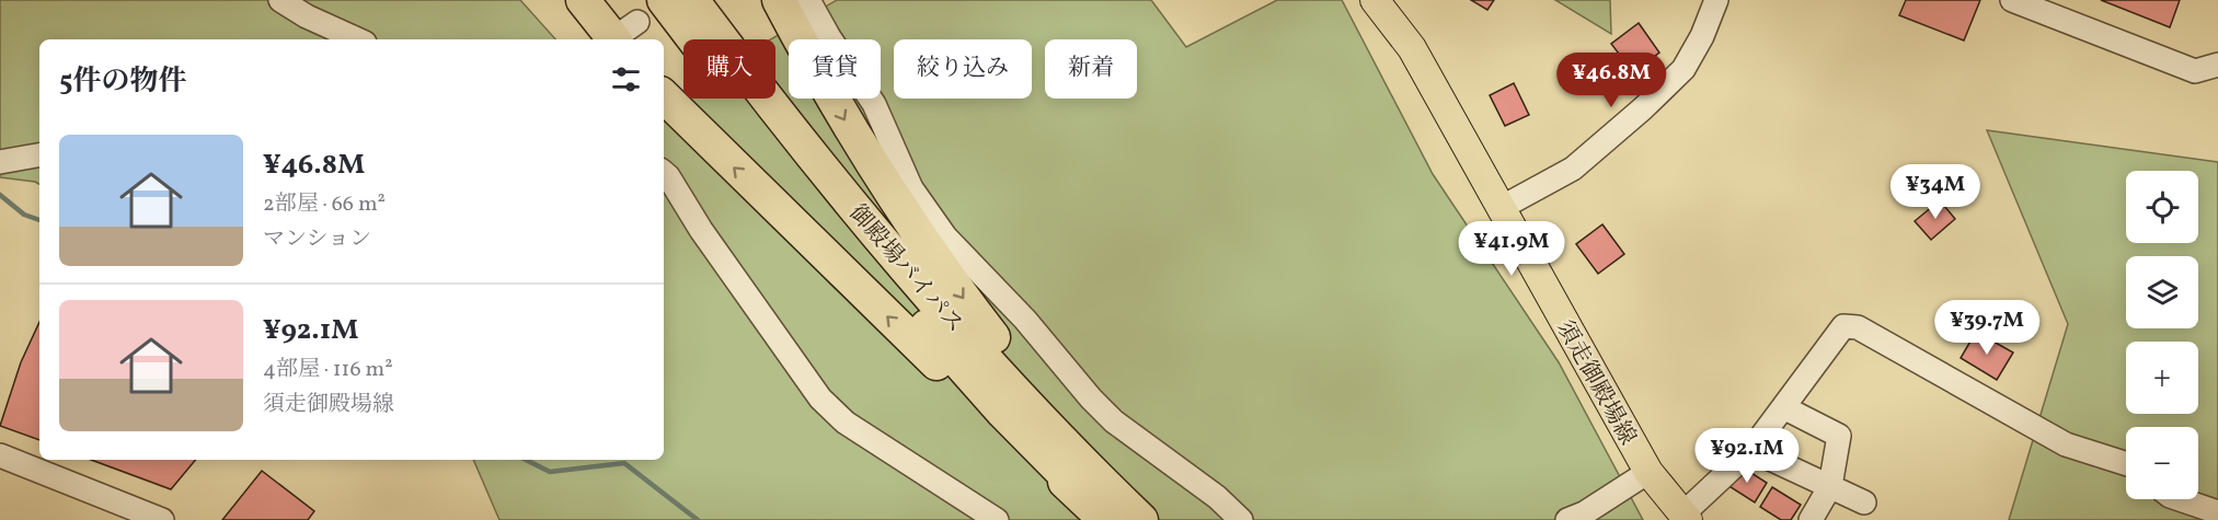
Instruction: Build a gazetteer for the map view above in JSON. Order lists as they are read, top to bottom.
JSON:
{
  "streets": {
    "highway": ["御殿場バイパス"],
    "main road": ["須走御殿場線"]
  },
  "page": {
    "chip": [
      "購入",
      "賃貸",
      "絞り込み",
      "新着"
    ],
    "heading": "5件の物件",
    "price": [
      "¥46.8M",
      "¥34M",
      "¥41.9M",
      "¥39.7M",
      "¥92.1M"
    ],
    "list": [
      {
        "name": "¥46.8M",
        "note": "2部屋 · 66 m² · マンション"
      },
      {
        "name": "¥92.1M",
        "note": "4部屋 · 116 m² · 須走御殿場線"
      }
    ],
    "map_buttons": ["+", "−"]
  }
}
